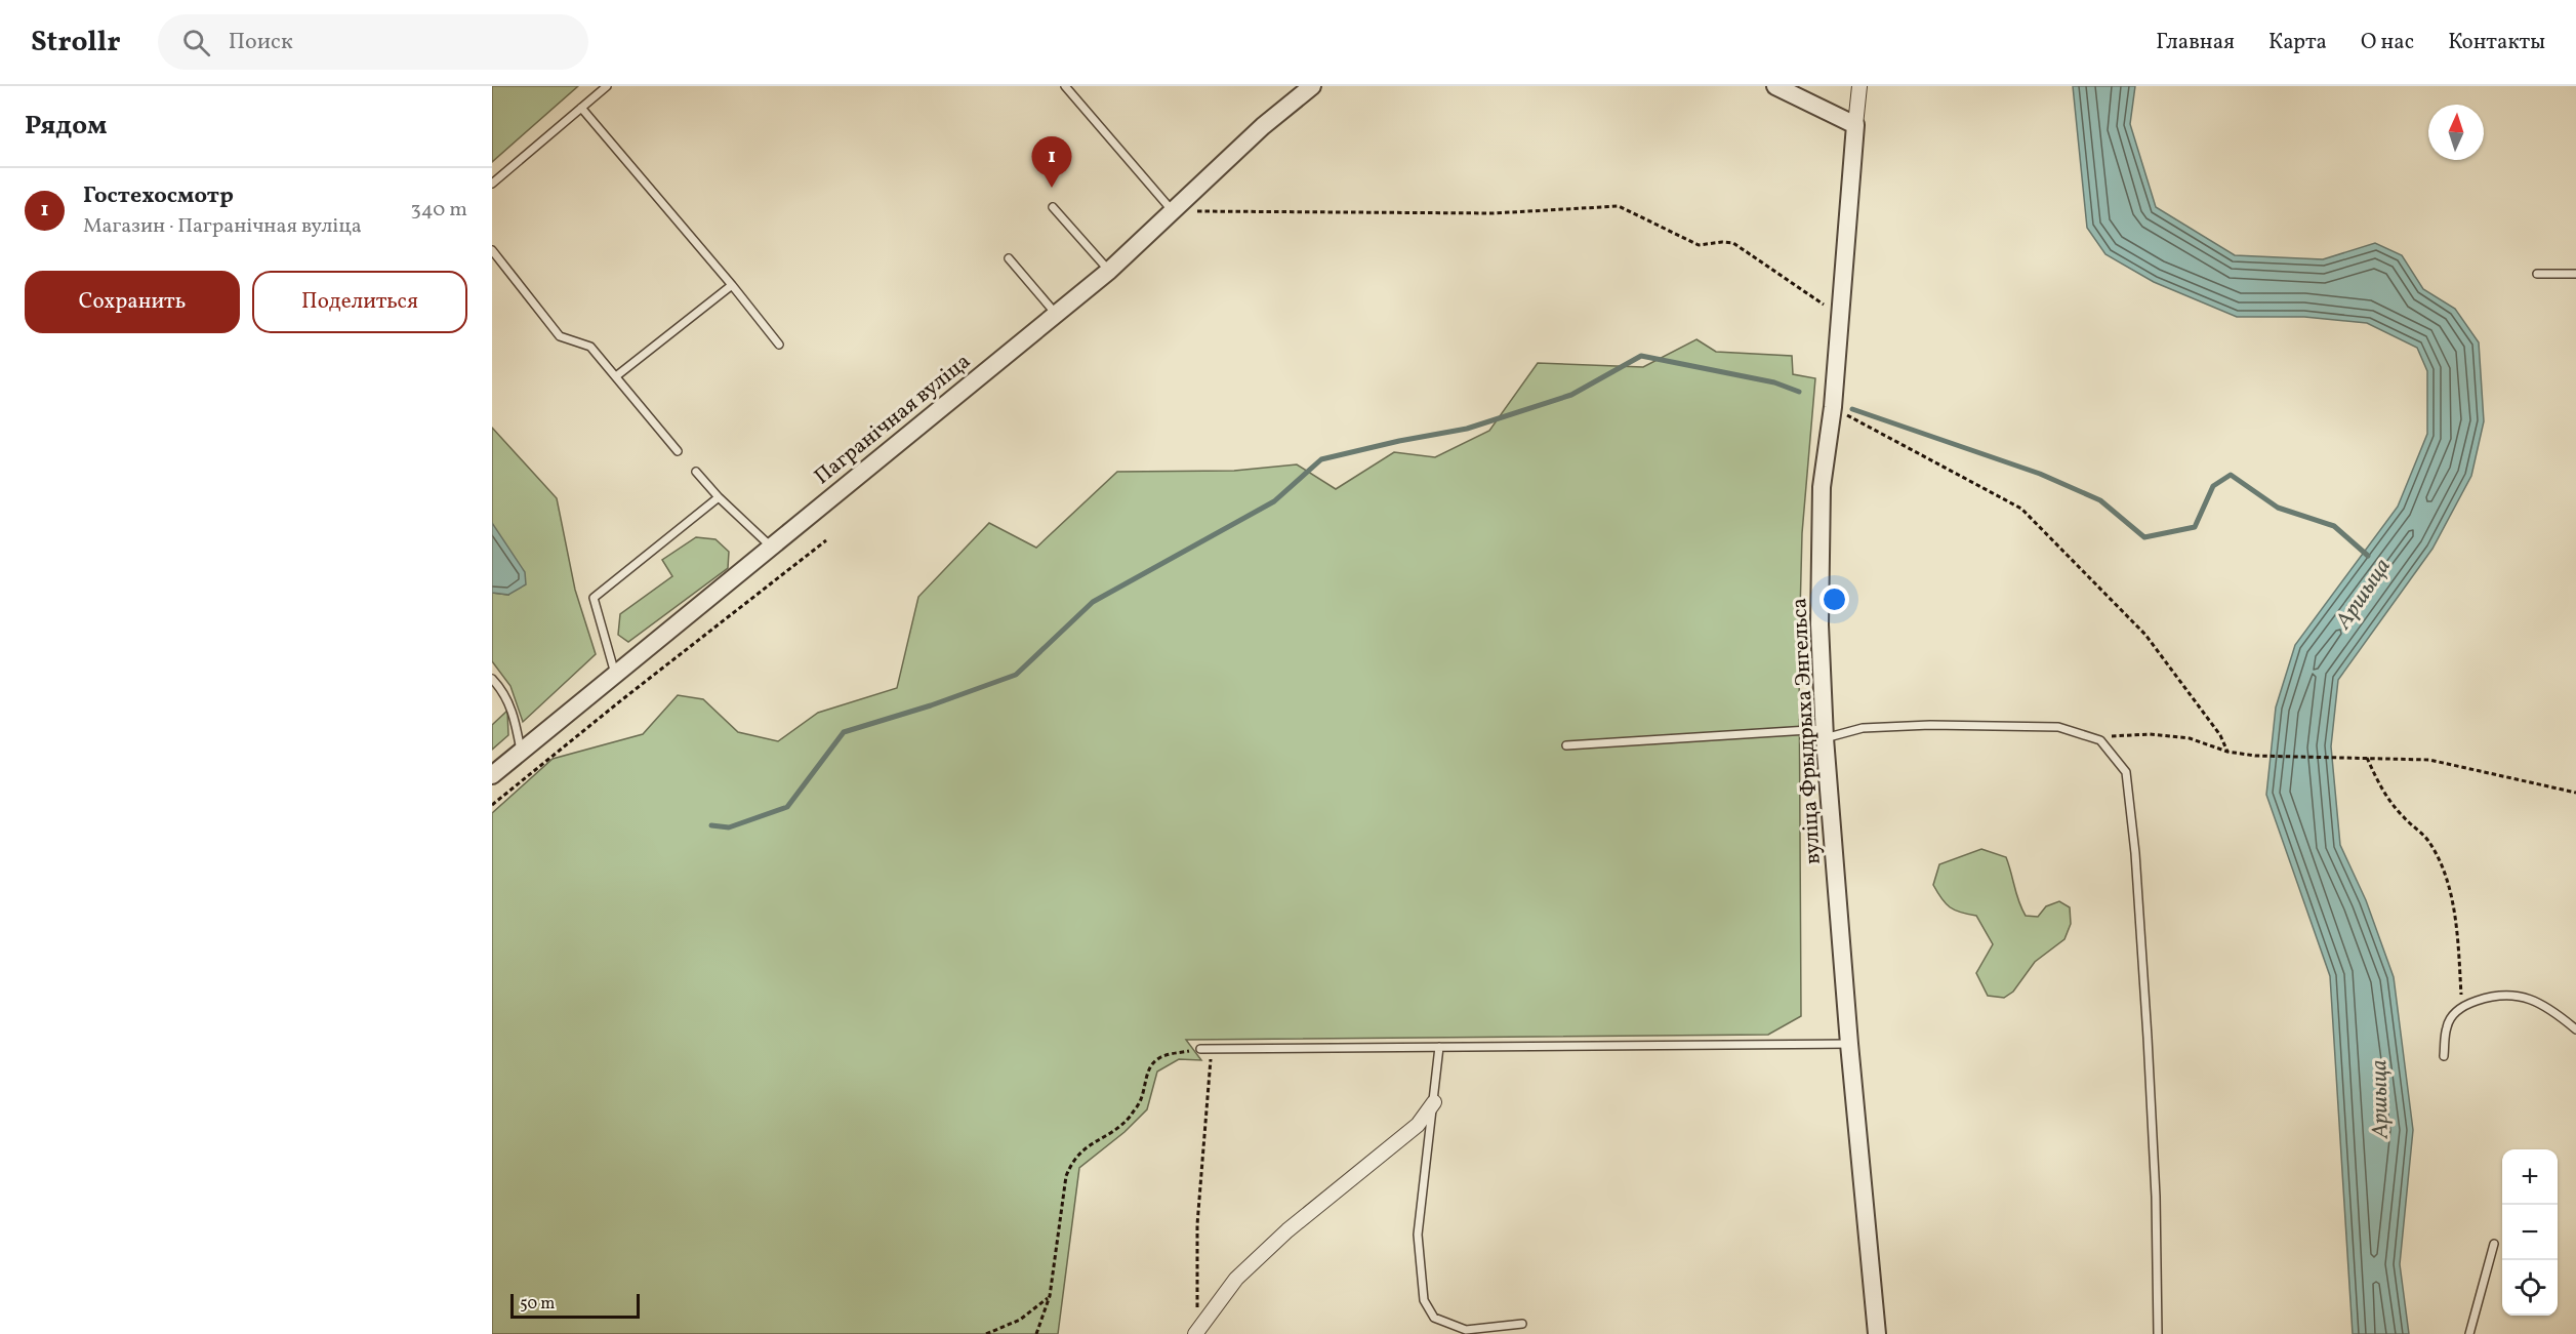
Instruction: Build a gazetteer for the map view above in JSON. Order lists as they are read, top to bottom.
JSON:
{
  "streets": {
    "street": ["Пагранічная вуліца", "вуліца Фрыдрыха Энгельса"]
  },
  "water": ["Аршыца"],
  "scale_bar": "50 m",
  "north": "top",
  "page": {
    "header": "Strollr",
    "search": "Поиск",
    "nav": [
      "Главная",
      "Карта",
      "О нас",
      "Контакты"
    ],
    "heading": "Рядом",
    "pins": "1",
    "list": [
      {
        "mark": "1",
        "name": "Гостехосмотр",
        "note": "Магазин · Пагранічная вуліца",
        "value": "340 m"
      }
    ],
    "buttons": ["Сохранить", "Поделиться"],
    "map_buttons": ["+", "−"],
    "scale": "50 m"
  }
}
